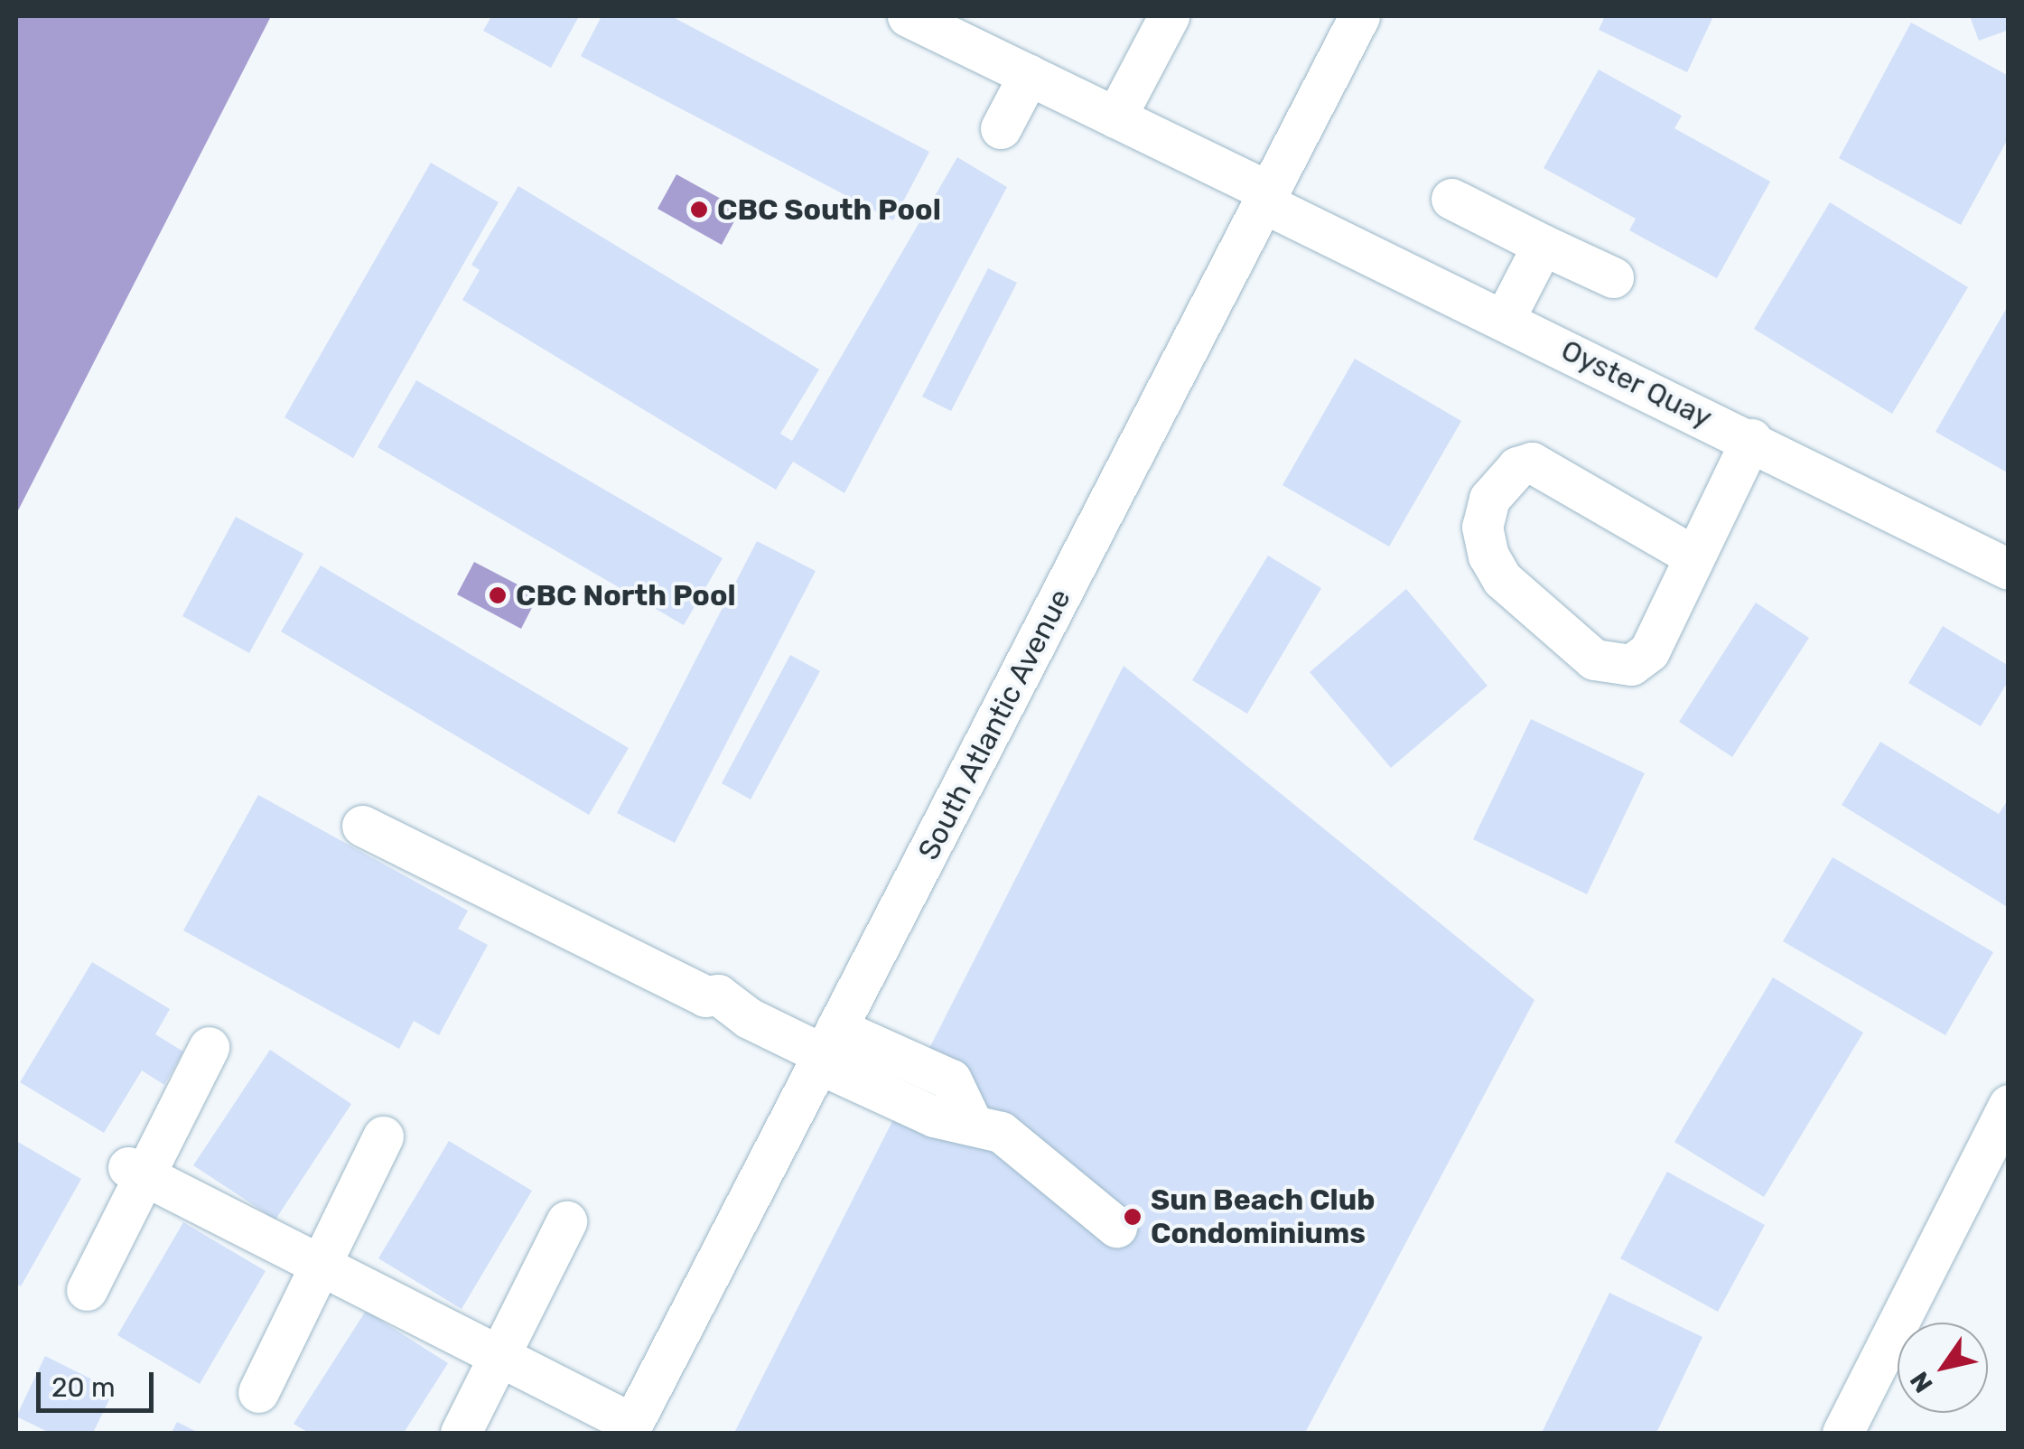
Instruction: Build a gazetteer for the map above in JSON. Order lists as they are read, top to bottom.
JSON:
{
  "streets": {
    "street": ["Oyster Quay", "South Atlantic Avenue"]
  },
  "crossings": [
    ["Oyster Quay", "South Atlantic Avenue"]
  ],
  "places": ["CBC South Pool", "CBC North Pool", "Sun Beach Club Condominiums"],
  "scale_bar": "20 m",
  "north": "bottom left"
}
